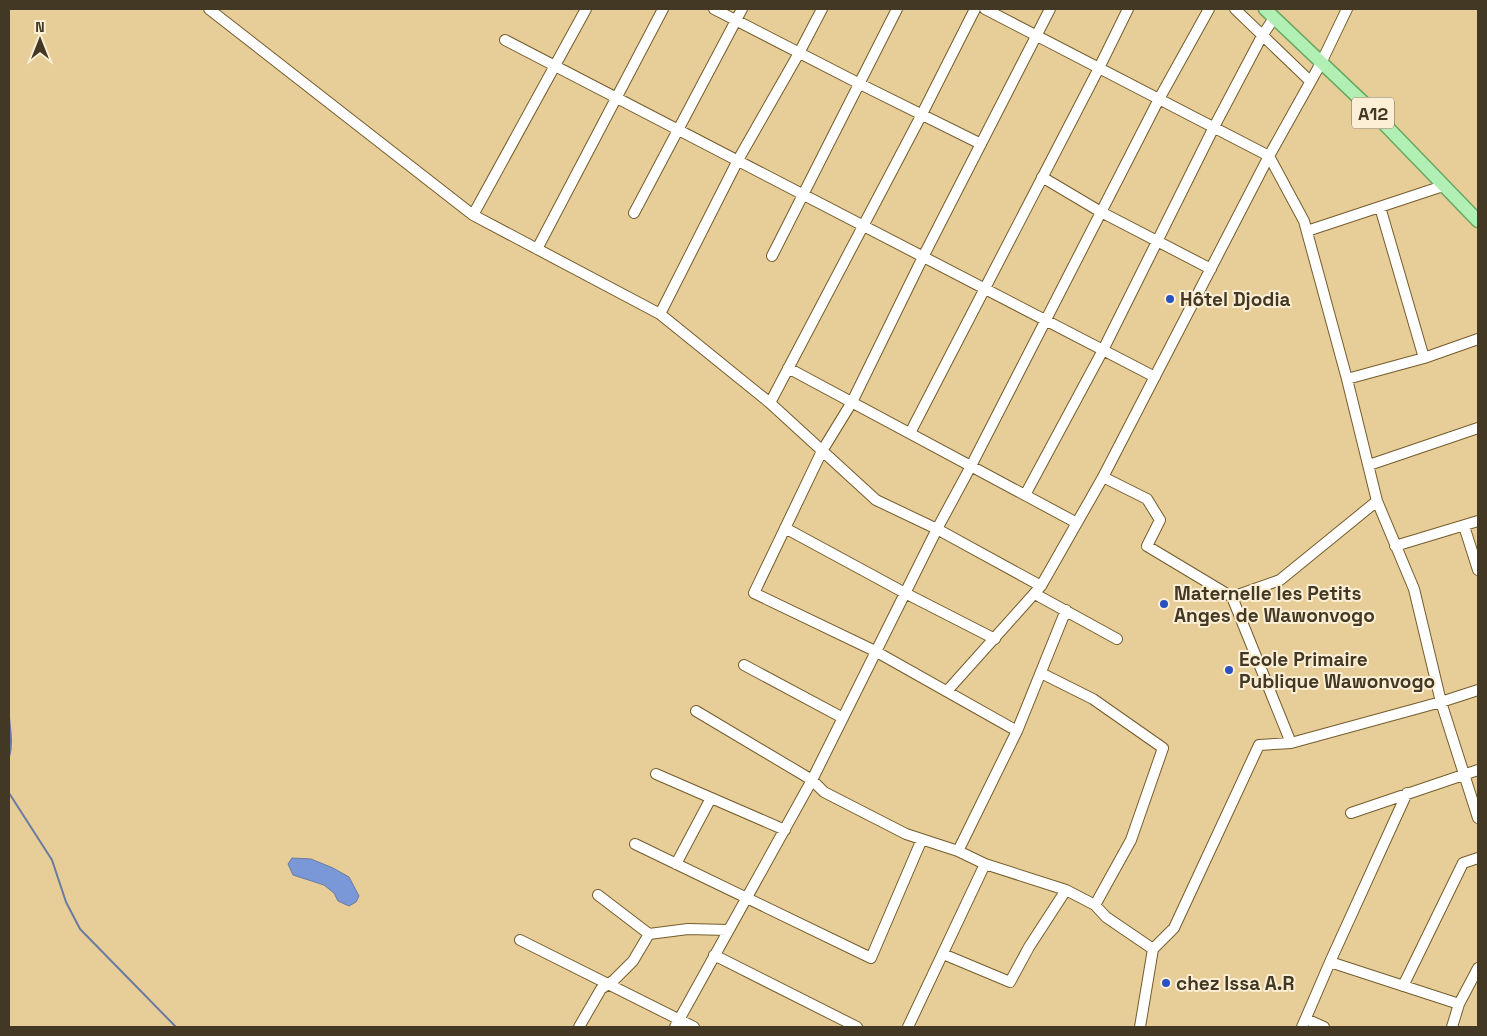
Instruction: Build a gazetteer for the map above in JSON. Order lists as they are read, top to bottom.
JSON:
{
  "streets": {
    "main road": ["A12"]
  },
  "places": [
    "Hôtel Djodia",
    "Maternelle les Petits Anges de Wawonvogo",
    "Ecole Primaire Publique Wawonvogo",
    "chez Issa A.R"
  ],
  "north": "top"
}
